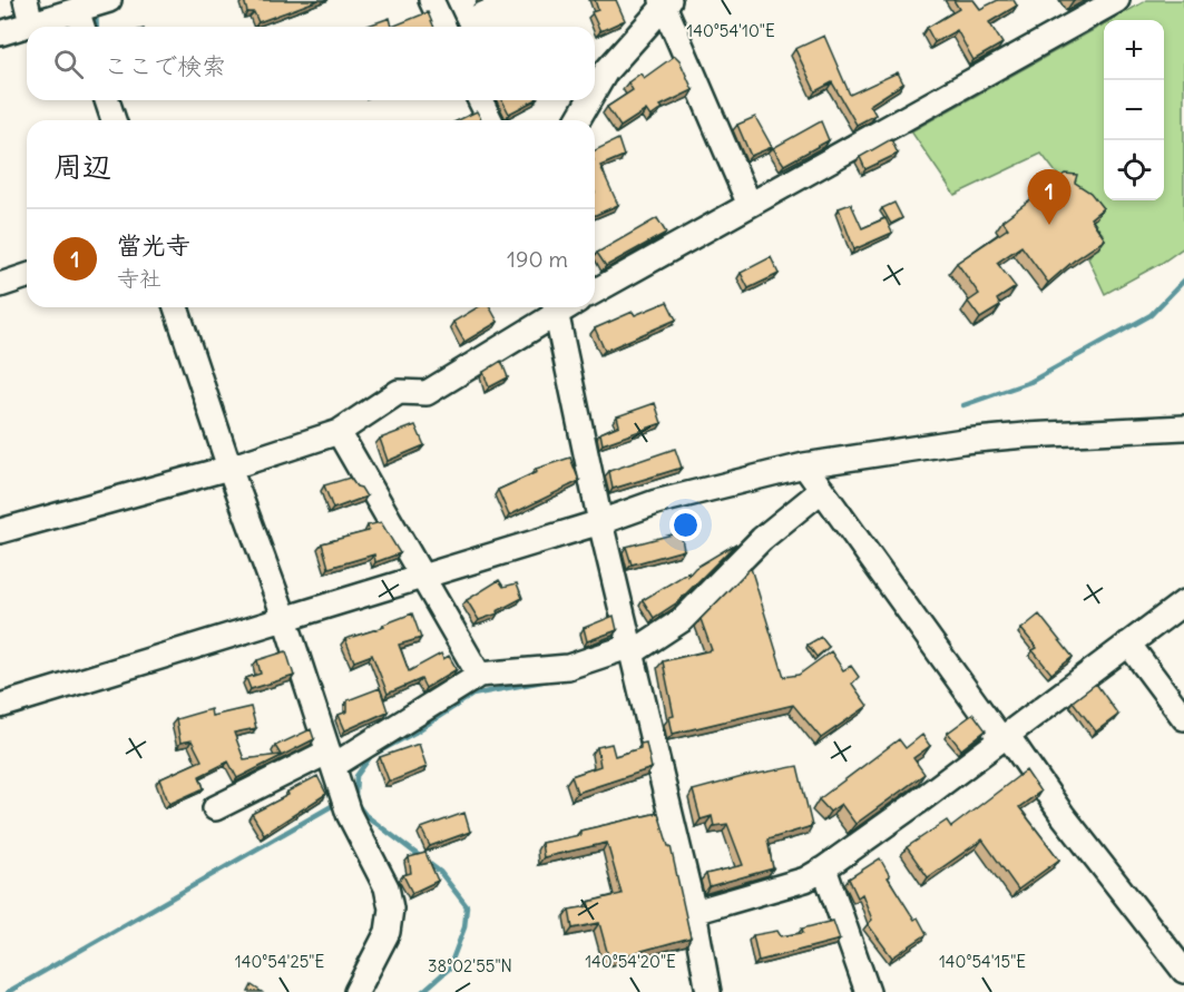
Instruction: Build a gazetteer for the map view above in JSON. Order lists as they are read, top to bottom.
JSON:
{
  "page": {
    "map_buttons": ["+", "−"],
    "search": "ここで検索",
    "heading": "周辺",
    "pins": "1",
    "list": [
      {
        "mark": "1",
        "name": "當光寺",
        "note": "寺社",
        "value": "190 m"
      }
    ]
  },
  "coordinates": [
    "140°54'10\"E",
    "140°54'25\"E",
    "140°54'20\"E",
    "140°54'15\"E",
    "38°02'55\"N"
  ]
}
